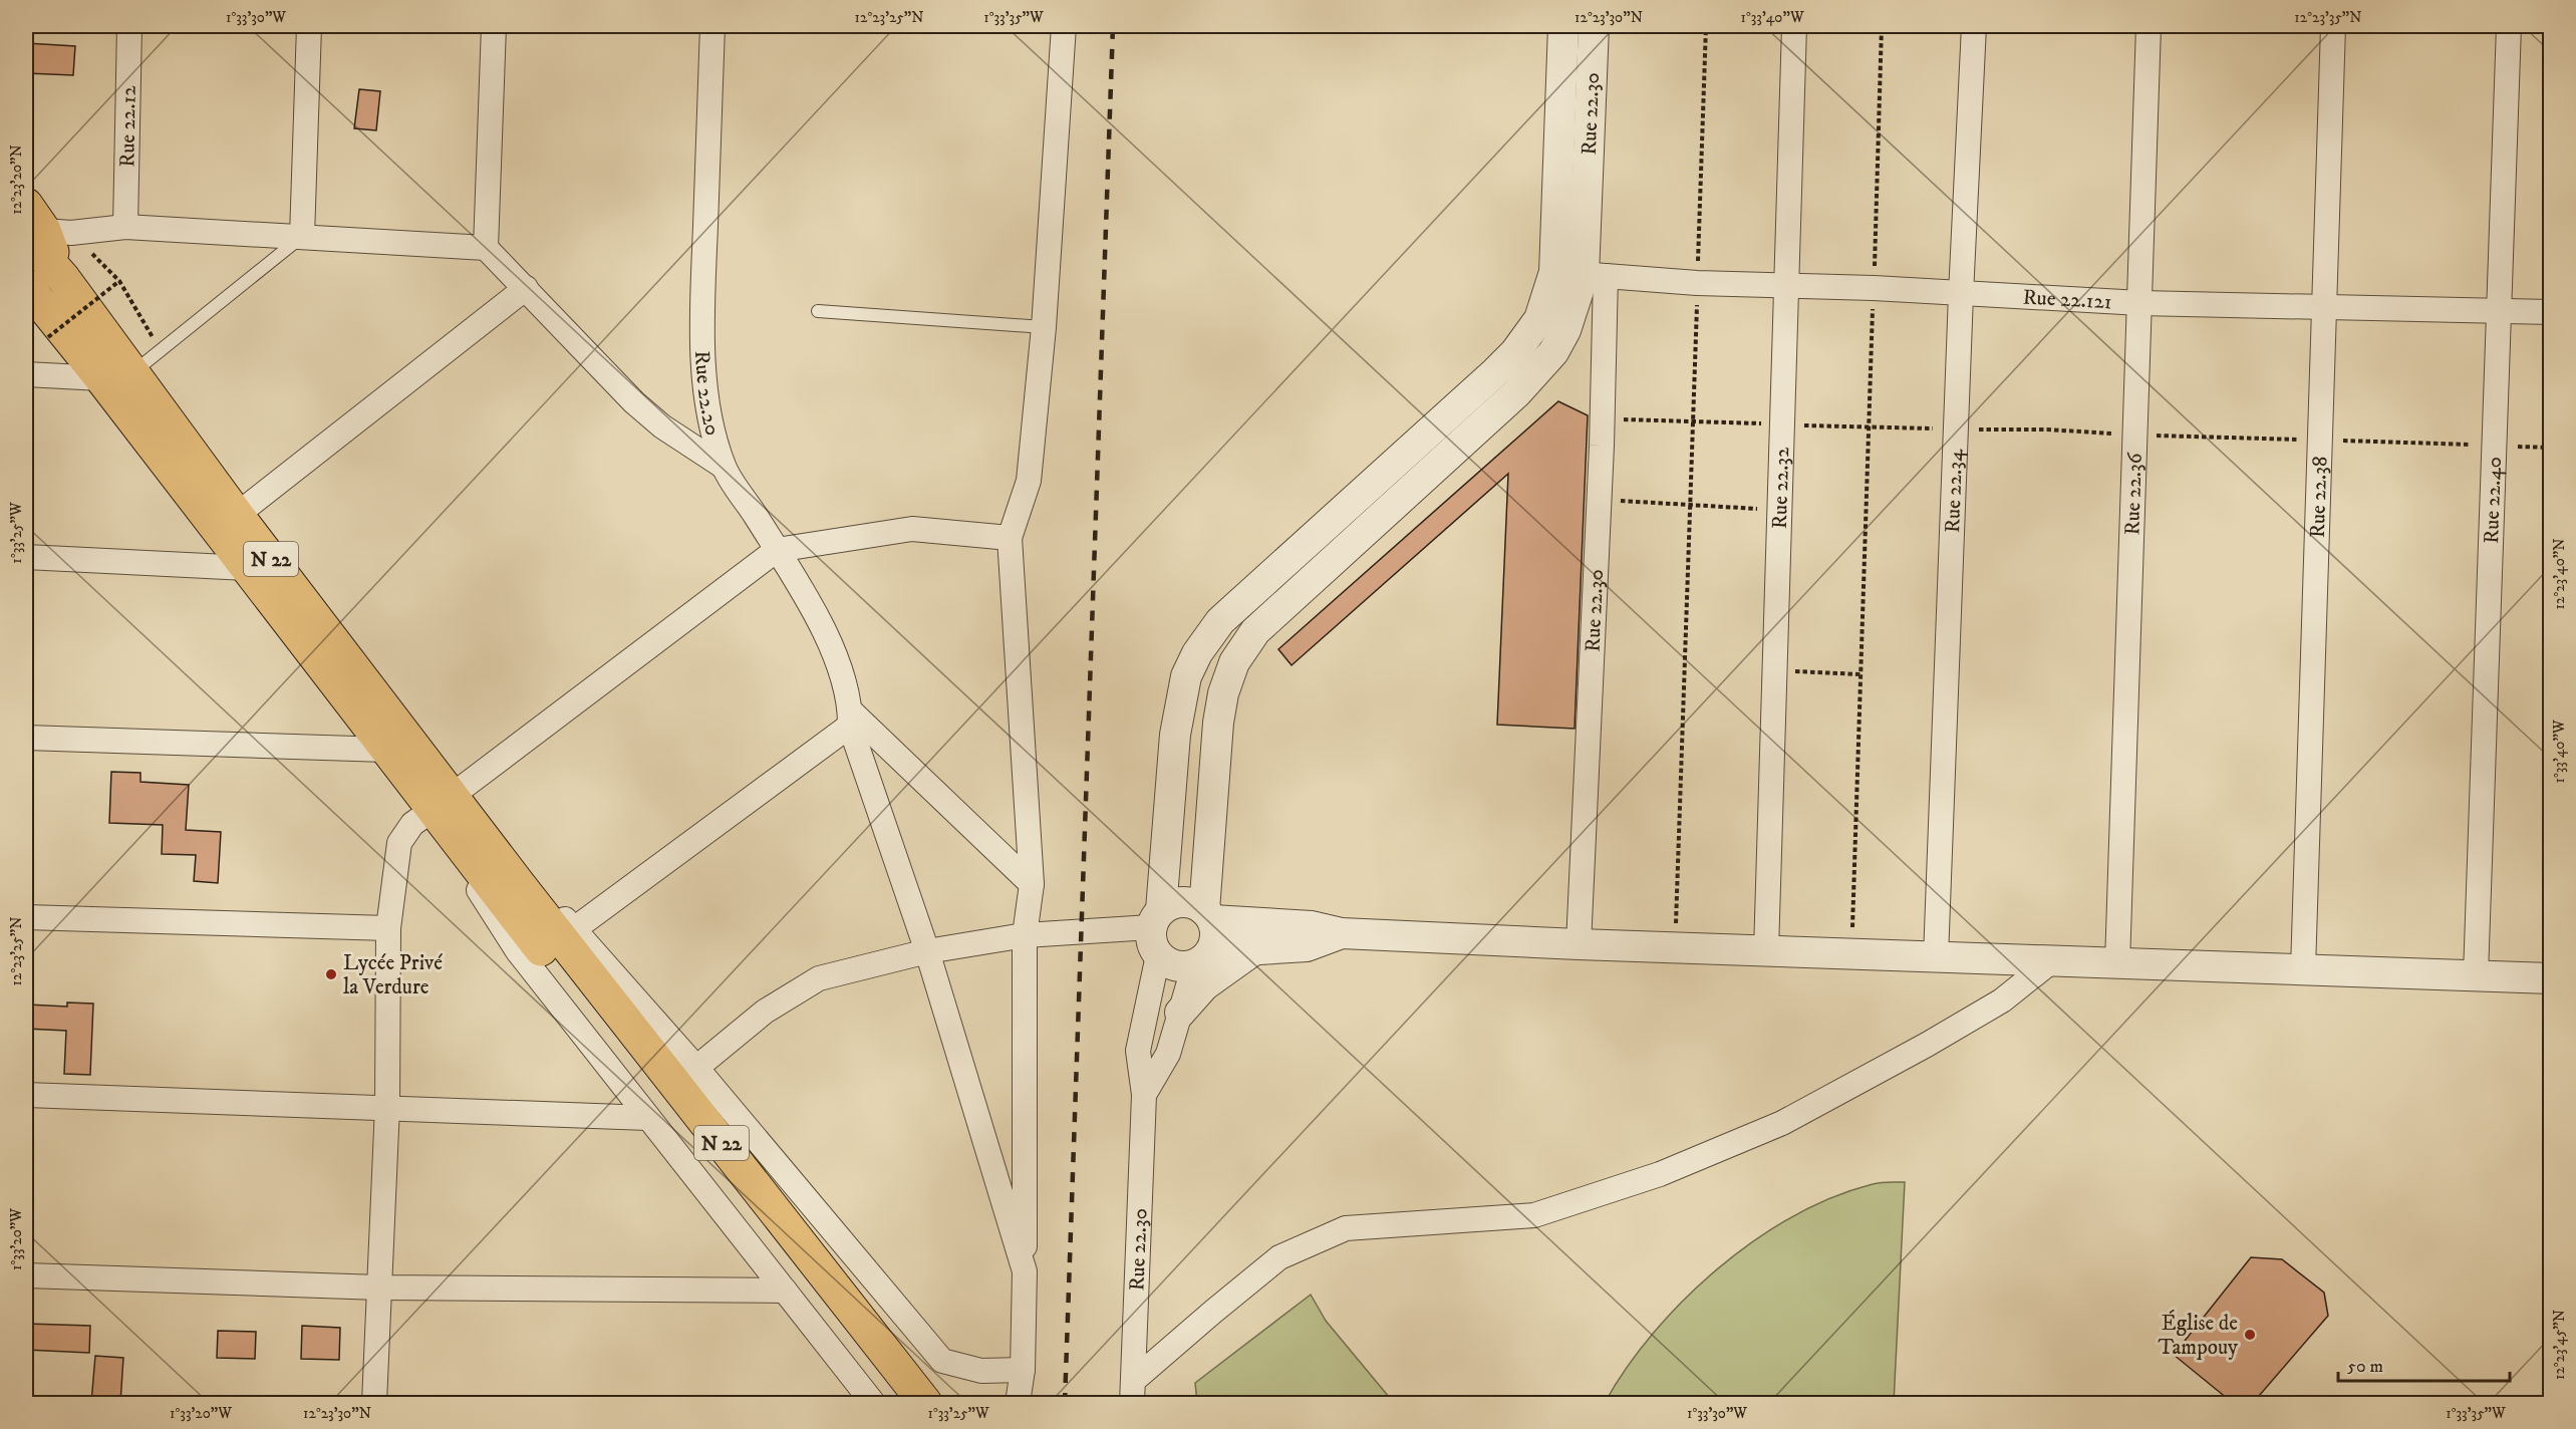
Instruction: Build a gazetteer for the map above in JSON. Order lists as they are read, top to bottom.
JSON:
{
  "streets": {
    "main road": ["N 22"],
    "street": [
      "Rue 22.30",
      "Rue 22.12",
      "Rue 22.121",
      "Rue 22.20",
      "Rue 22.32",
      "Rue 22.34",
      "Rue 22.36",
      "Rue 22.38",
      "Rue 22.40"
    ]
  },
  "crossings": [
    ["Rue 22.30", "Rue 22.121"],
    ["Rue 22.121", "Rue 22.32"],
    ["Rue 22.121", "Rue 22.34"],
    ["Rue 22.121", "Rue 22.36"],
    ["Rue 22.121", "Rue 22.38"],
    ["Rue 22.121", "Rue 22.40"]
  ],
  "places": ["Lycée Privé la Verdure", "Église de Tampouy"],
  "scale_bar": "50 m",
  "coordinates": [
    "1°33'30\"W",
    "12°23'25\"N",
    "1°33'35\"W",
    "12°23'30\"N",
    "1°33'40\"W",
    "12°23'35\"N",
    "12°23'20\"N",
    "1°33'25\"W",
    "12°23'40\"N",
    "1°33'20\"W",
    "12°23'45\"N"
  ]
}
